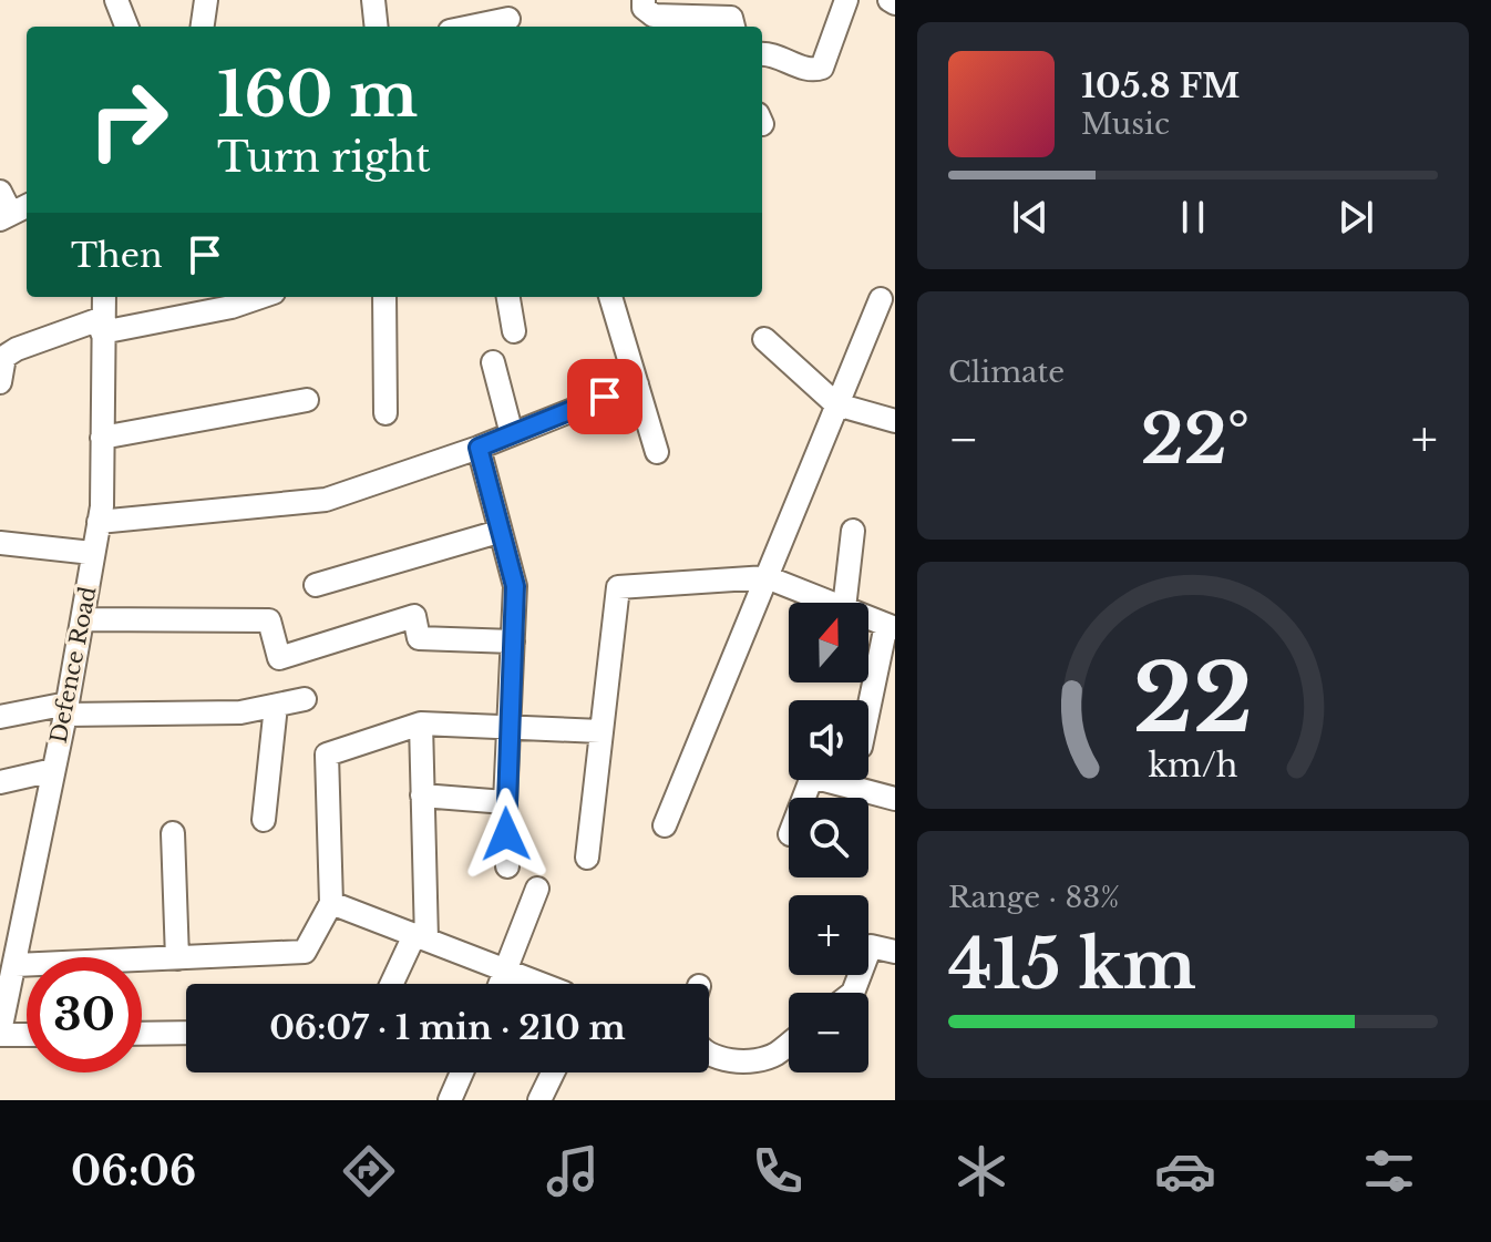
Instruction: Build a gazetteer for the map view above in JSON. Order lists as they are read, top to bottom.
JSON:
{
  "streets": {
    "street": ["Defence Road"]
  },
  "north": "top",
  "page": {
    "turn": ["160 m", "Turn right"],
    "song": ["105.8 FM", "Music"],
    "then": "Then",
    "tile": [
      "Climate",
      ["Range · 83%", "415 km"]
    ],
    "heat": ["−", "22°", "+"],
    "map_buttons": ["+", "−"],
    "limit": "30",
    "trip": "06:07 · 1 min · 210 m",
    "tabs": "06:06",
    "gauge": ["22", "km/h"]
  }
}
